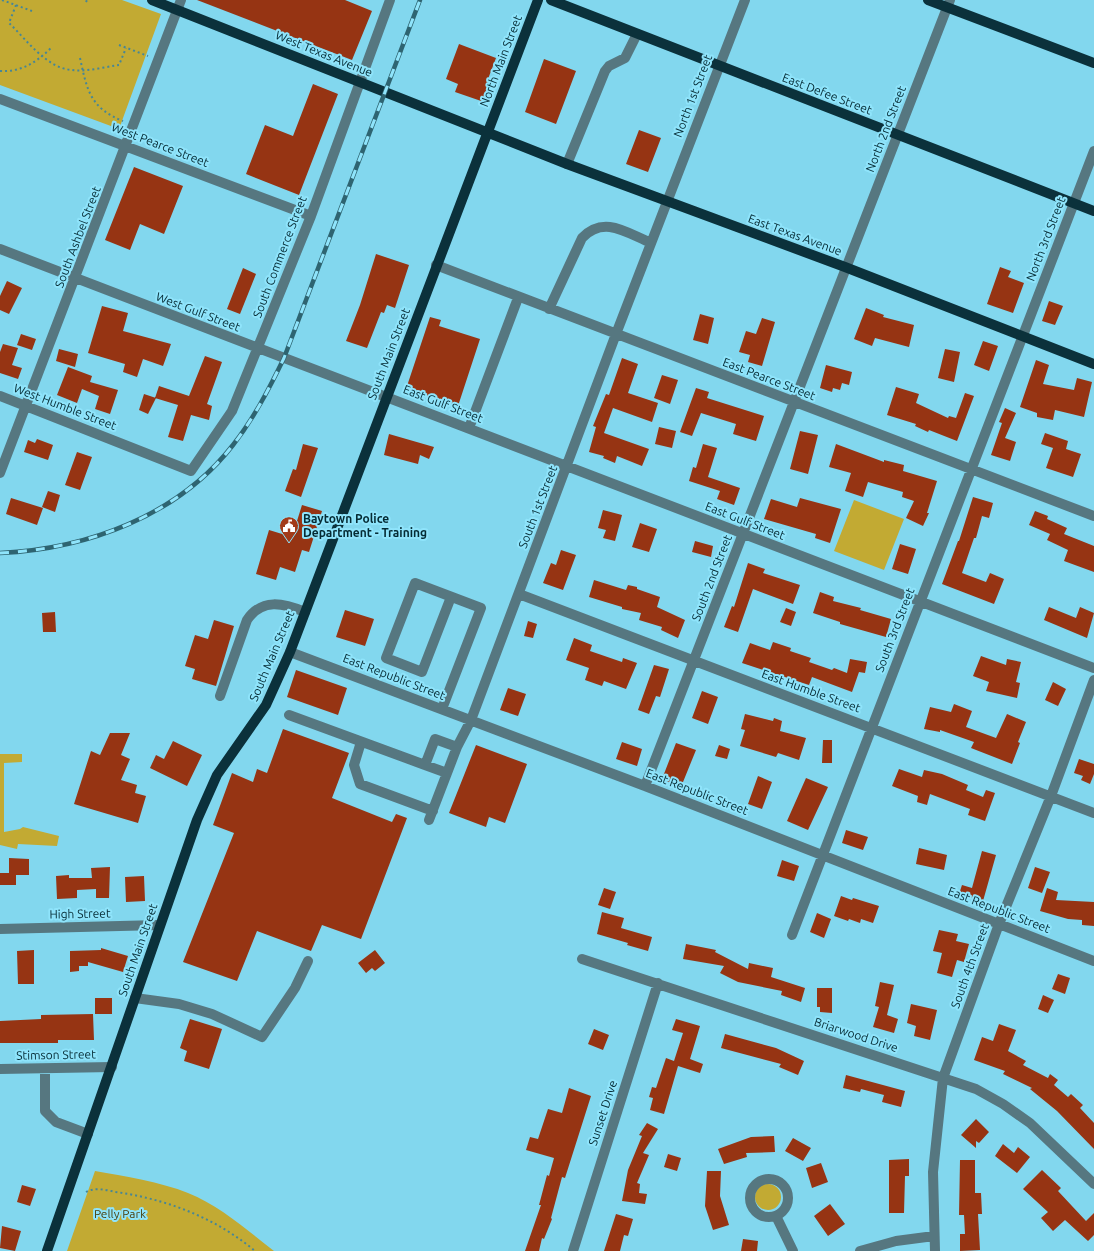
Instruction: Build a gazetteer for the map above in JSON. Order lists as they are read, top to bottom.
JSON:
{
  "streets": {
    "main road": [
      "West Texas Avenue",
      "North Main Street",
      "East Defee Street",
      "East Texas Avenue",
      "South Main Street"
    ],
    "street": [
      "North 1st Street",
      "North 2nd Street",
      "West Pearce Street",
      "South Ashbel Street",
      "North 3rd Street",
      "South Commerce Street",
      "West Gulf Street",
      "East Pearce Street",
      "East Gulf Street",
      "West Humble Street",
      "South 1st Street",
      "South 2nd Street",
      "South 3rd Street",
      "East Republic Street",
      "East Humble Street",
      "High Street",
      "South 4th Street",
      "Briarwood Drive",
      "Stimson Street",
      "Sunset Drive"
    ]
  },
  "crossings": [
    ["West Texas Avenue", "North Main Street"],
    ["West Texas Avenue", "East Texas Avenue"],
    ["West Texas Avenue", "South Ashbel Street"],
    ["West Texas Avenue", "South Commerce Street"],
    ["West Texas Avenue", "South Main Street"],
    ["North Main Street", "East Texas Avenue"],
    ["North Main Street", "South Main Street"],
    ["East Defee Street", "North 1st Street"],
    ["East Defee Street", "North 2nd Street"],
    ["East Defee Street", "North 3rd Street"],
    ["North 1st Street", "East Texas Avenue"],
    ["North 1st Street", "South 1st Street"],
    ["North 2nd Street", "East Texas Avenue"],
    ["North 2nd Street", "South 2nd Street"],
    ["West Pearce Street", "South Ashbel Street"],
    ["West Pearce Street", "South Commerce Street"],
    ["East Texas Avenue", "North 3rd Street"],
    ["East Texas Avenue", "South Main Street"],
    ["East Texas Avenue", "South 1st Street"],
    ["East Texas Avenue", "South 2nd Street"],
    ["East Texas Avenue", "South 3rd Street"],
    ["South Ashbel Street", "West Gulf Street"],
    ["South Ashbel Street", "West Humble Street"],
    ["North 3rd Street", "South 3rd Street"],
    ["South Commerce Street", "West Gulf Street"],
    ["South Commerce Street", "West Humble Street"],
    ["West Gulf Street", "South Main Street"],
    ["West Gulf Street", "East Gulf Street"],
    ["South Main Street", "East Pearce Street"],
    ["South Main Street", "East Gulf Street"],
    ["South Main Street", "East Republic Street"],
    ["South Main Street", "High Street"],
    ["South Main Street", "Stimson Street"],
    ["East Pearce Street", "South 1st Street"],
    ["East Pearce Street", "South 2nd Street"],
    ["East Pearce Street", "South 3rd Street"],
    ["East Gulf Street", "South 1st Street"],
    ["East Gulf Street", "South 2nd Street"],
    ["East Gulf Street", "South 3rd Street"],
    ["South 1st Street", "East Republic Street"],
    ["South 1st Street", "East Humble Street"],
    ["South 2nd Street", "East Republic Street"],
    ["South 2nd Street", "East Humble Street"],
    ["South 3rd Street", "East Republic Street"],
    ["South 3rd Street", "East Humble Street"],
    ["East Republic Street", "South 4th Street"],
    ["East Humble Street", "South 4th Street"],
    ["South 4th Street", "Briarwood Drive"],
    ["Briarwood Drive", "Sunset Drive"]
  ],
  "parks": ["Pelly Park"],
  "places": {
    "public building": ["Baytown Police Department - Training"]
  }
}
